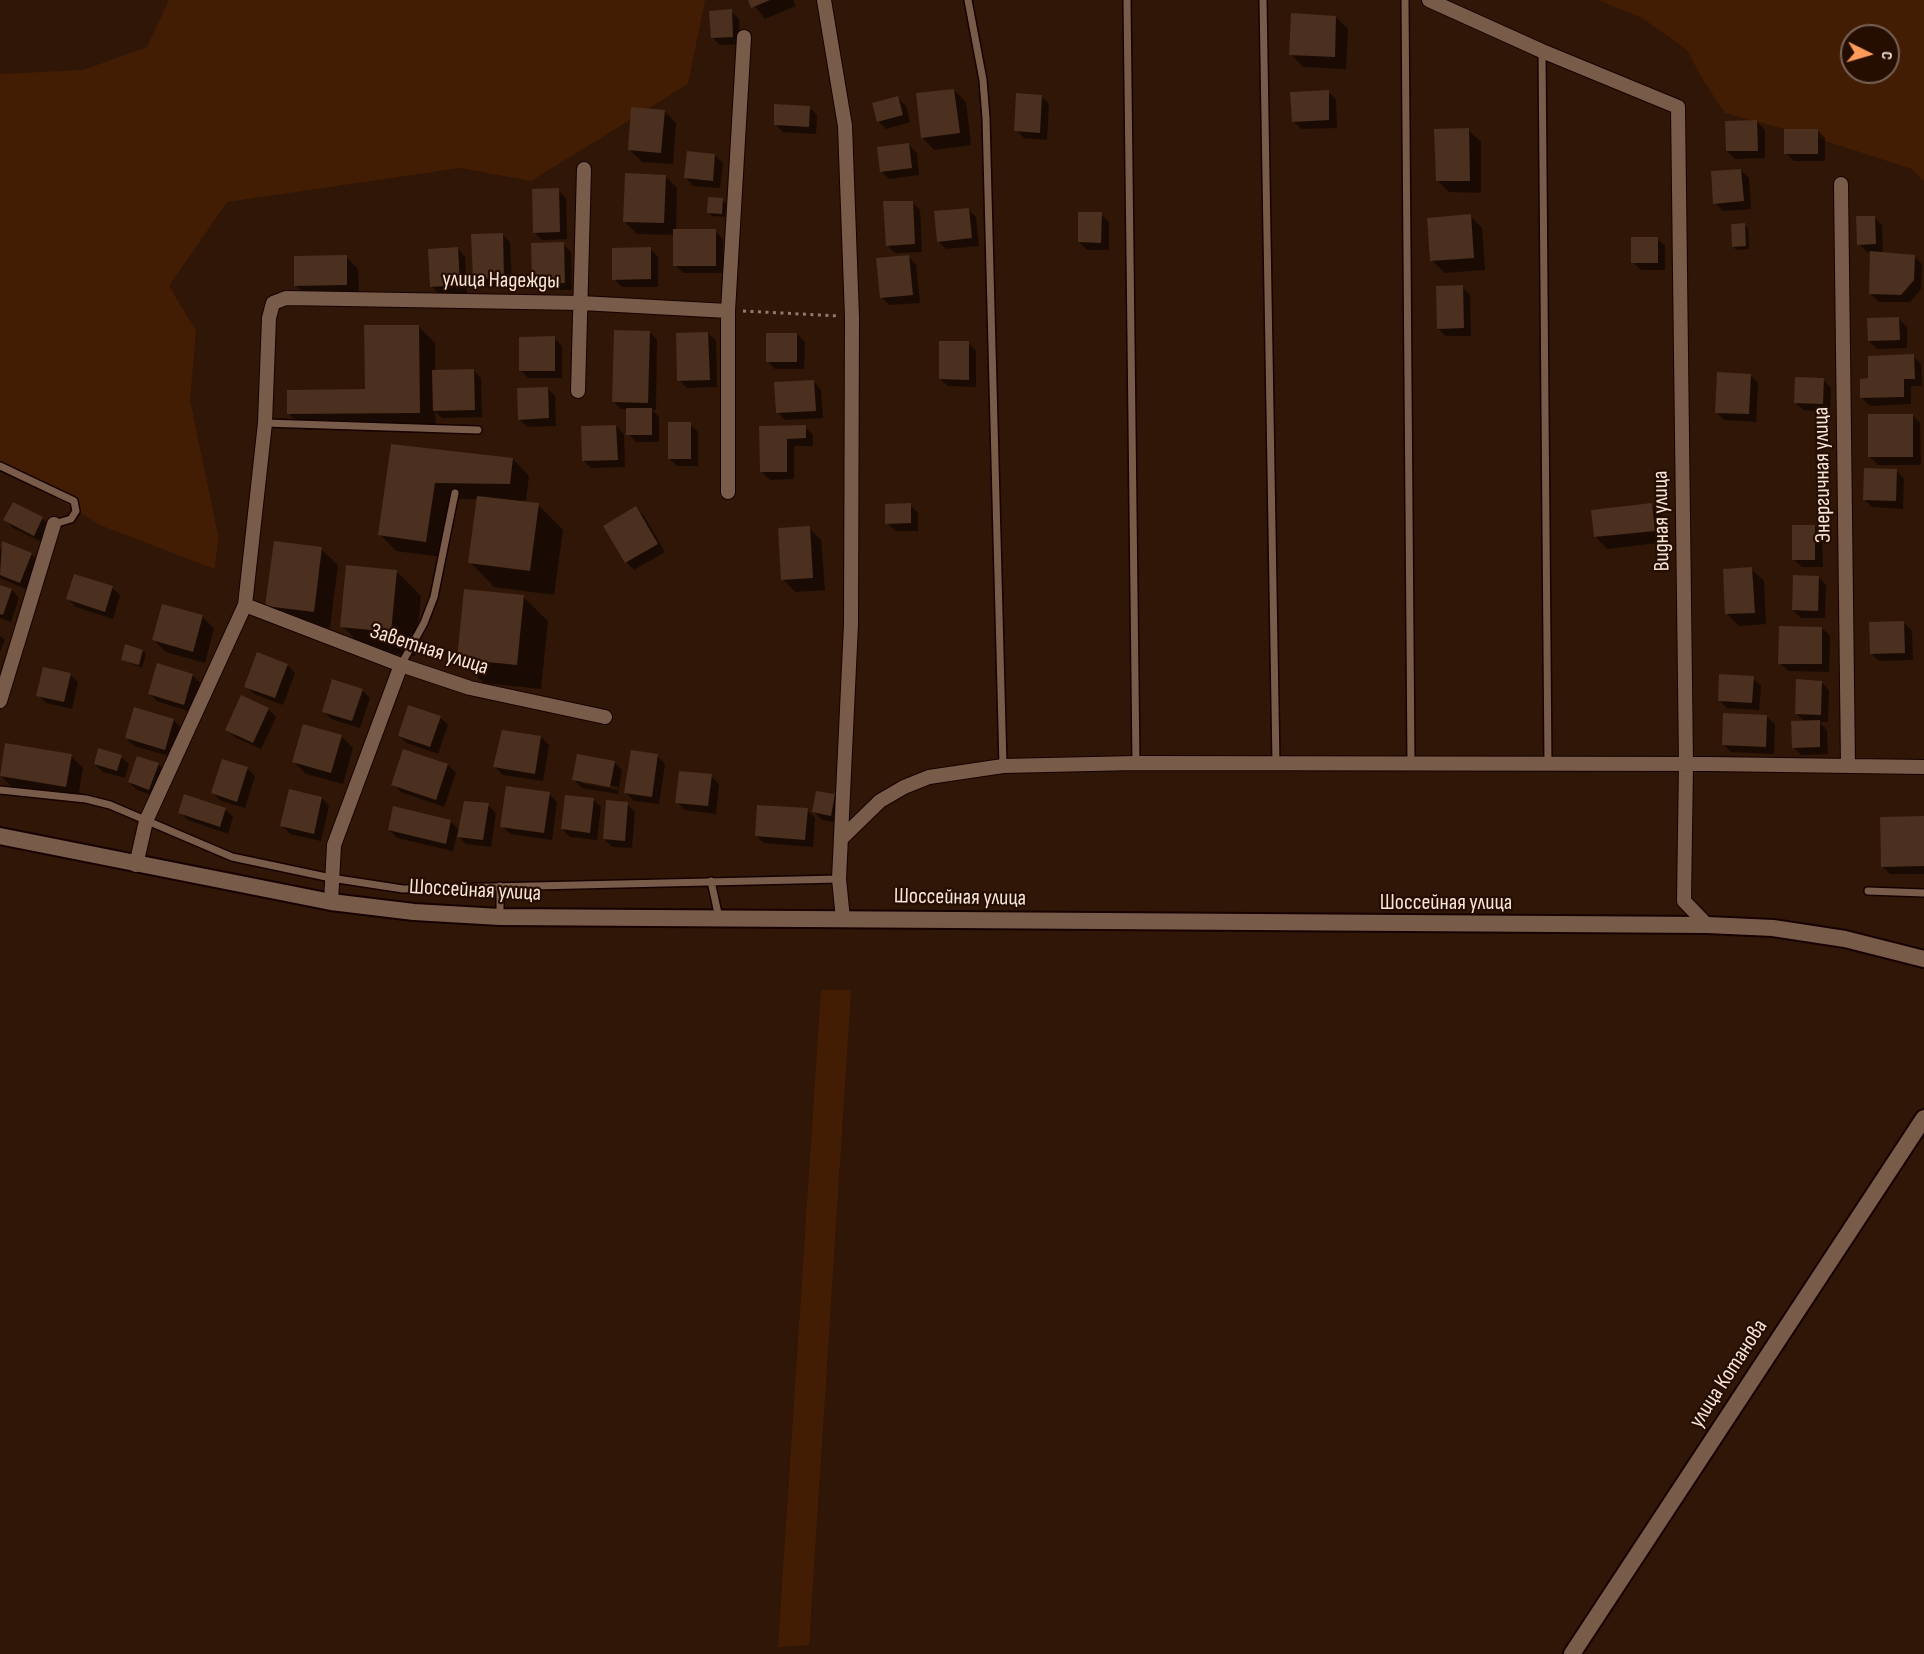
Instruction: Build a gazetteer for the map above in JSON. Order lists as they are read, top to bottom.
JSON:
{
  "streets": {
    "street": [
      "улица Надежды",
      "Энергичная улица",
      "Видная улица",
      "Заветная улица",
      "Шоссейная улица",
      "улица Котанова"
    ]
  },
  "crossings": [
    ["Видная улица", "Шоссейная улица"]
  ],
  "north": "right"
}
